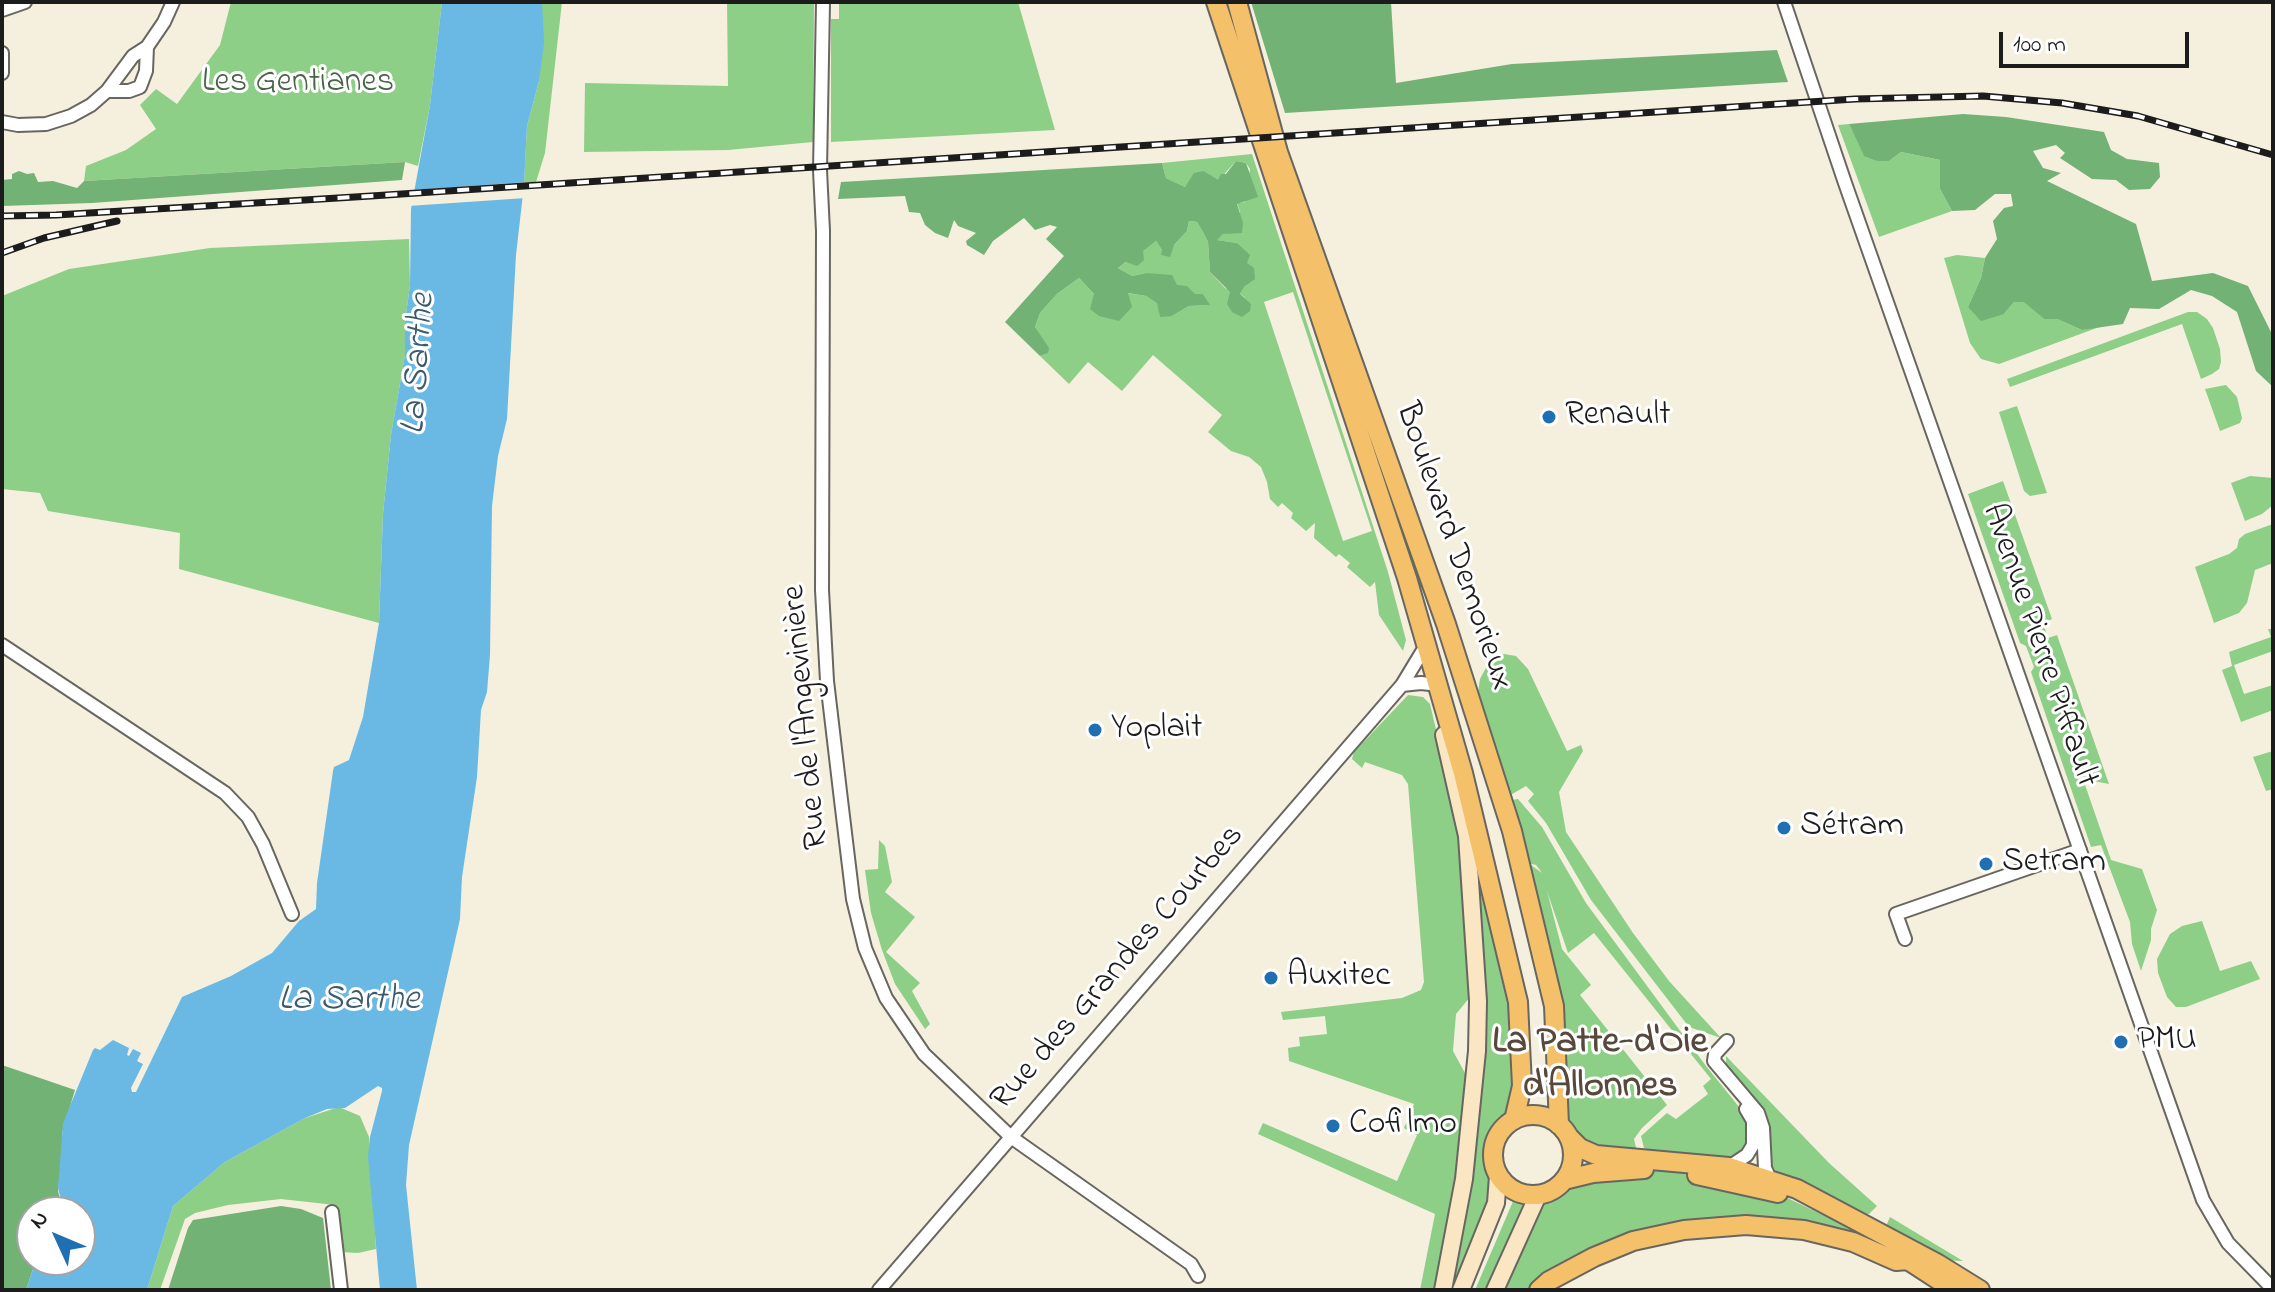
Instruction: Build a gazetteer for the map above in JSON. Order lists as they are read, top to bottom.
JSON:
{
  "streets": {
    "main road": ["Boulevard Demorieux"],
    "street": ["Avenue Pierre Piffault", "Rue de l'Angevinière", "Rue des Grandes Courbes"]
  },
  "crossings": [
    ["Rue de l'Angevinière", "Rue des Grandes Courbes"]
  ],
  "districts": ["La Patte-d'Oie d'Allonnes"],
  "water": ["La Sarthe"],
  "parks": ["Les Gentianes"],
  "places": [
    "Renault",
    "Yoplait",
    "Sétram",
    "Setram",
    "Auxitec",
    "PMU",
    "Cofilmo"
  ],
  "scale_bar": "100 m",
  "north": "top left"
}
